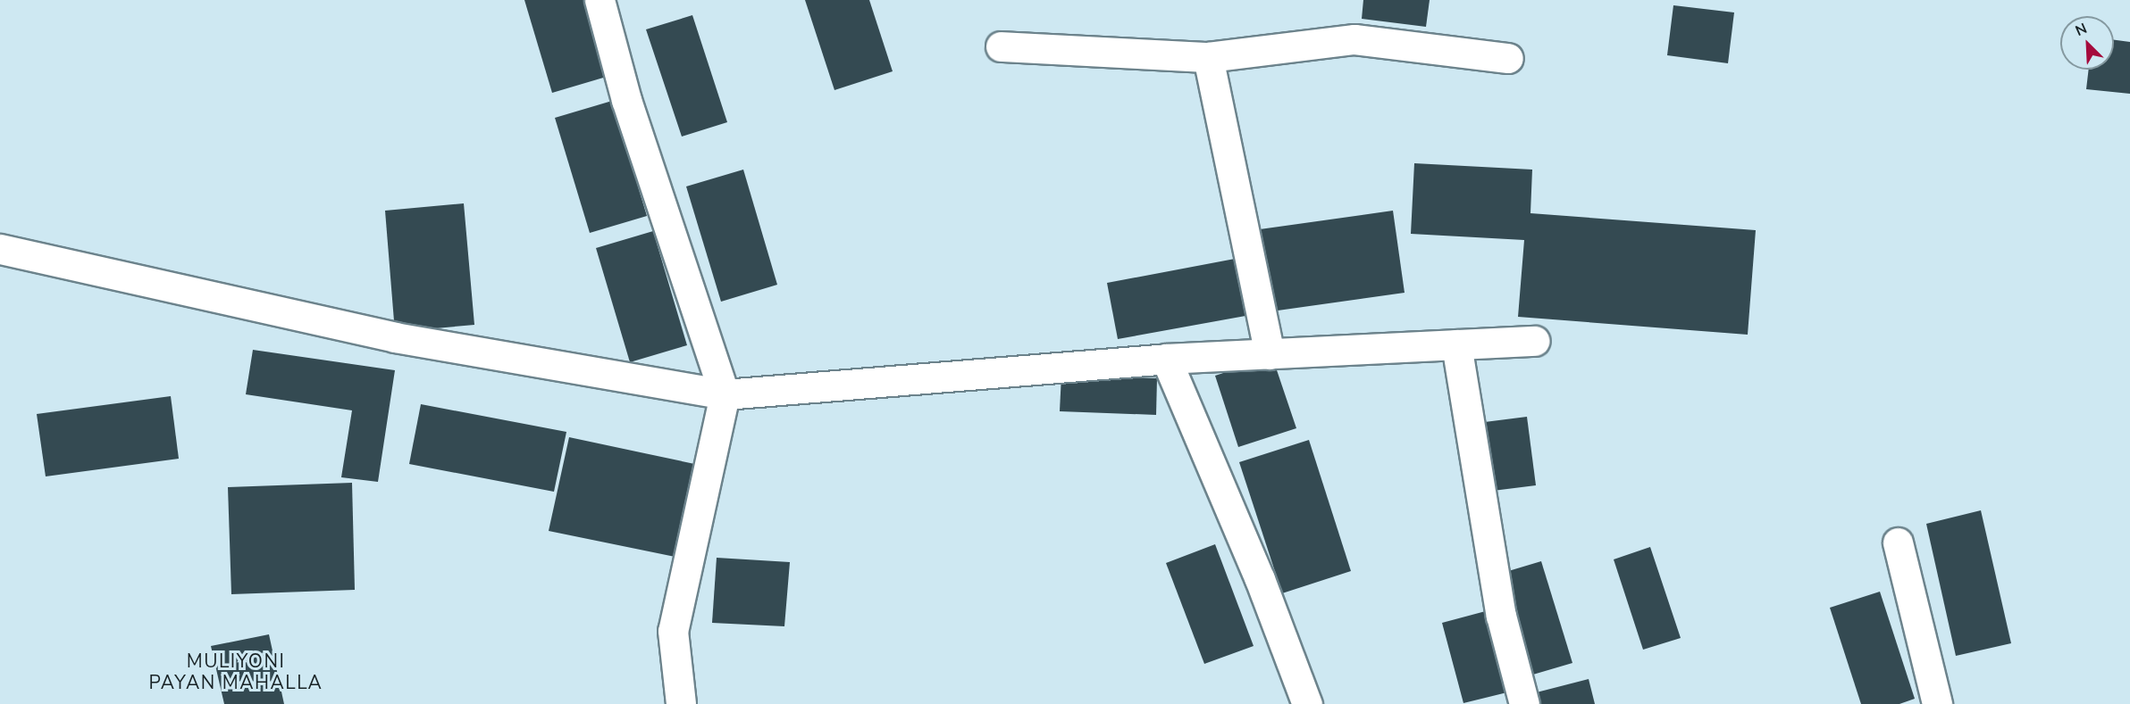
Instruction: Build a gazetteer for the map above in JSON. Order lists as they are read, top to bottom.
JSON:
{
  "districts": ["MULIYONI PAYAN MAHALLA"],
  "north": "top left"
}
